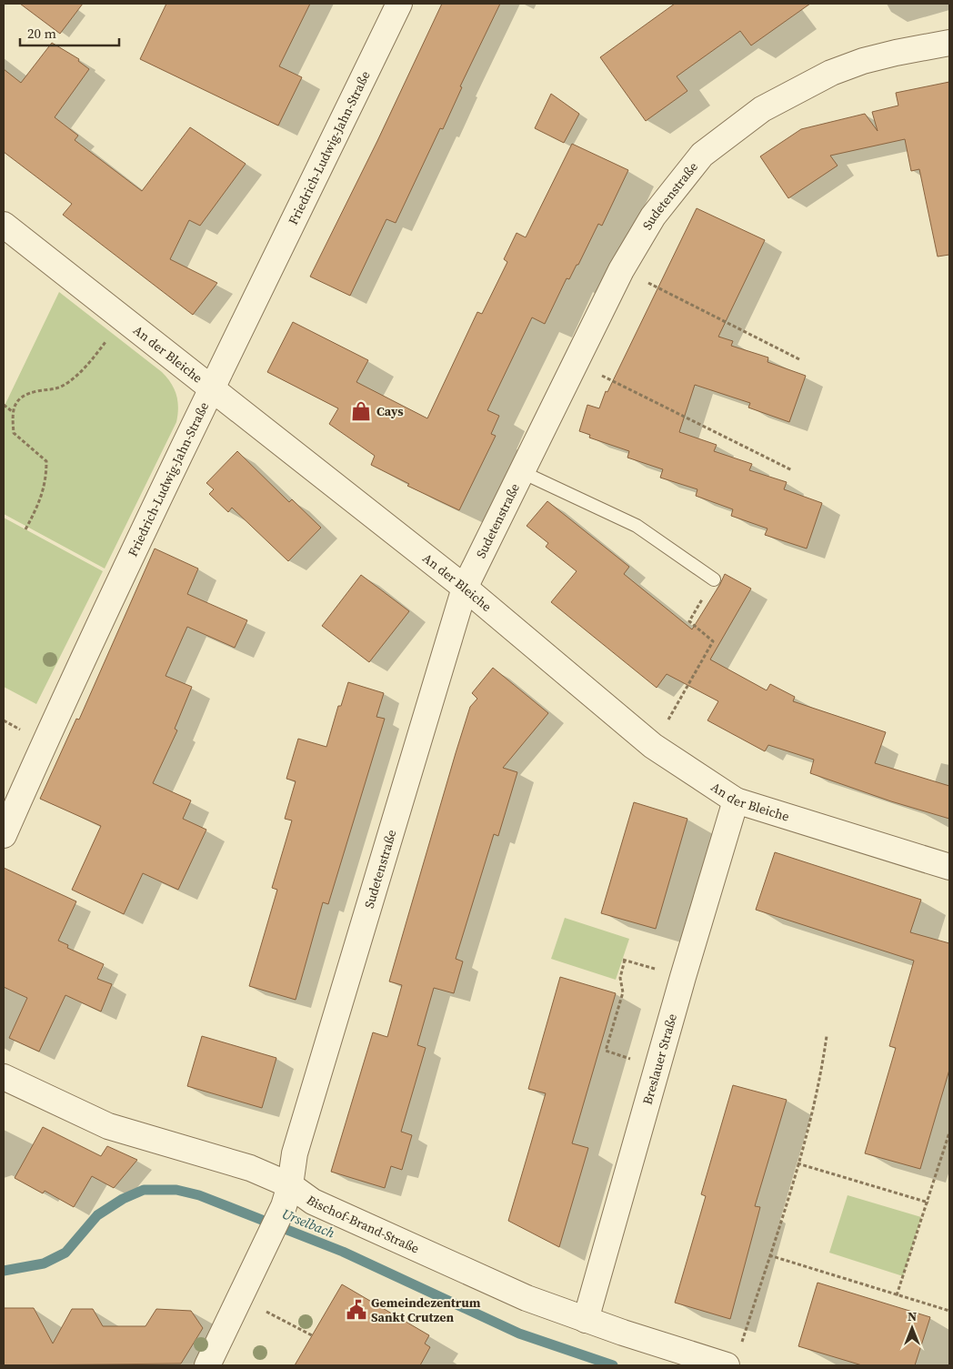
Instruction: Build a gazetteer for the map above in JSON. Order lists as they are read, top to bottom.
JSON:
{
  "streets": {
    "street": [
      "Friedrich-Ludwig-Jahn-Straße",
      "Sudetenstraße",
      "An der Bleiche",
      "Breslauer Straße",
      "Bischof-Brand-Straße"
    ]
  },
  "crossings": [
    ["Friedrich-Ludwig-Jahn-Straße", "An der Bleiche"],
    ["Sudetenstraße", "An der Bleiche"],
    ["Sudetenstraße", "Bischof-Brand-Straße"],
    ["An der Bleiche", "Breslauer Straße"],
    ["Breslauer Straße", "Bischof-Brand-Straße"]
  ],
  "water": ["Urselbach"],
  "places": {
    "shop": ["Cays"],
    "public building": ["Gemeindezentrum Sankt Crutzen"]
  },
  "scale_bar": "20 m",
  "north": "top"
}
